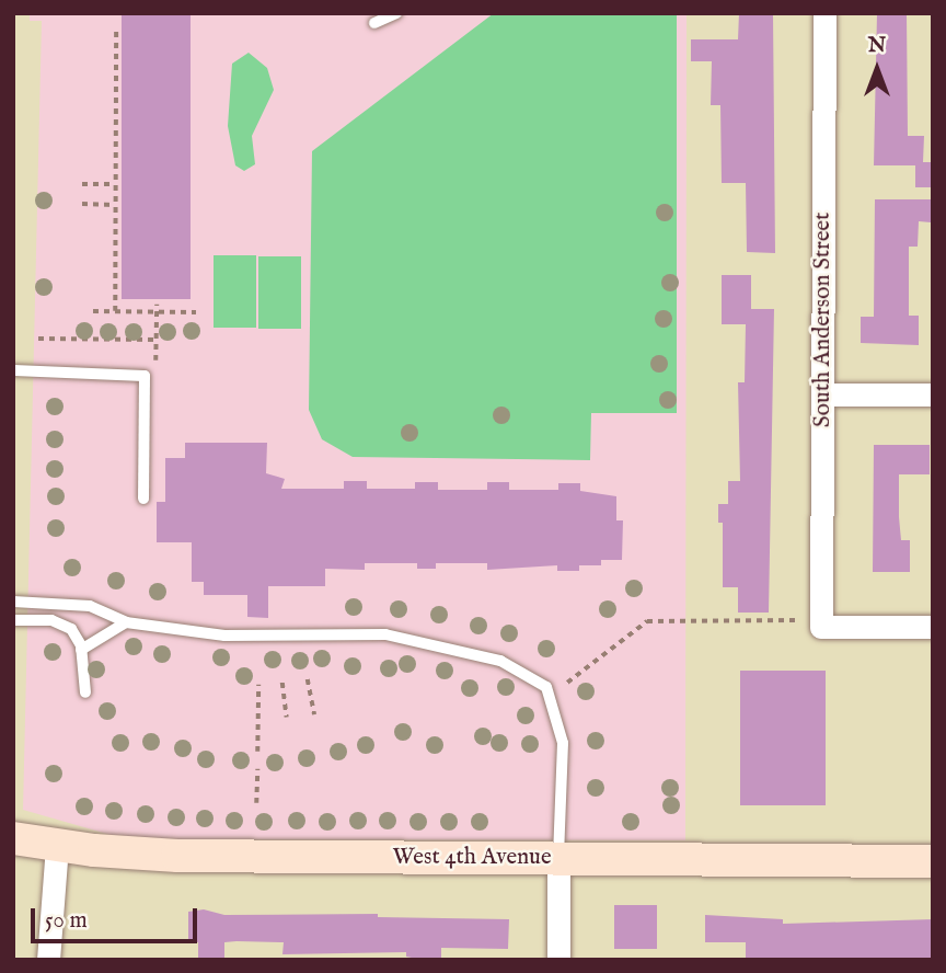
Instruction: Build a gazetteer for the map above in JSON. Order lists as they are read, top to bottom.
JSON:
{
  "streets": {
    "street": ["South Anderson Street", "West 4th Avenue"]
  },
  "scale_bar": "50 m",
  "north": "top"
}
